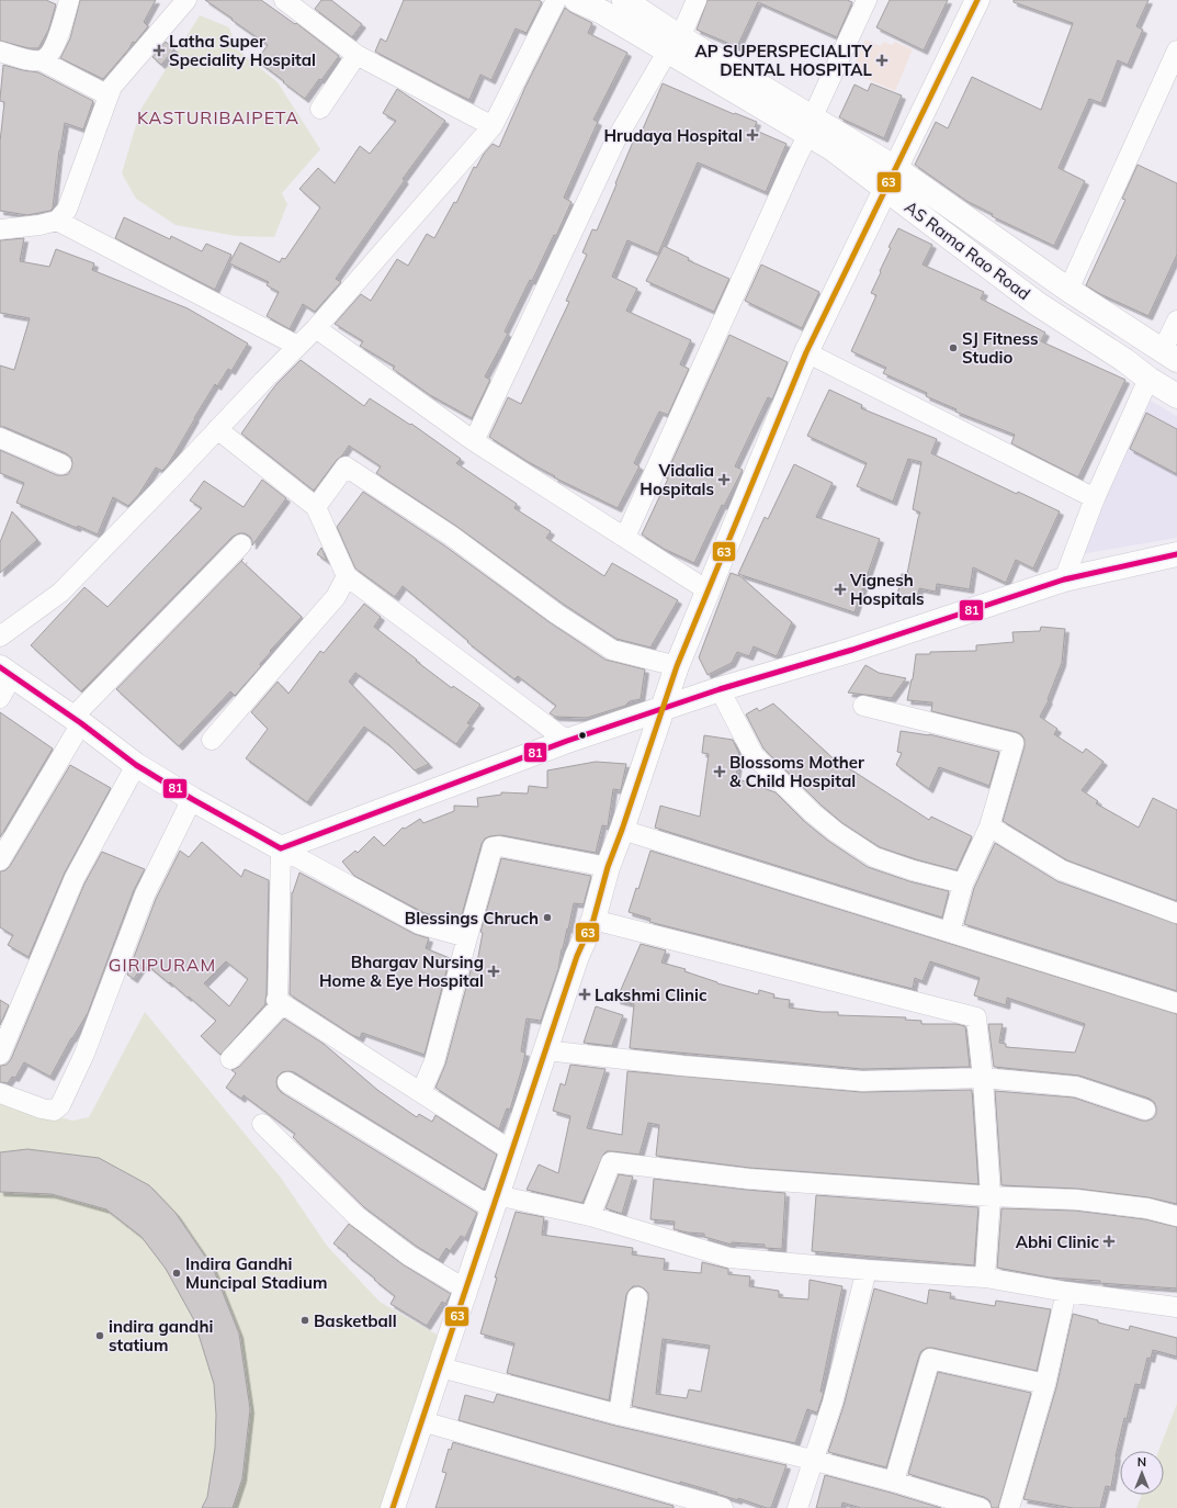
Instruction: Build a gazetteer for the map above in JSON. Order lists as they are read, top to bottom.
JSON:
{
  "streets": {
    "street": ["AS Rama Rao Road"]
  },
  "districts": ["KASTURIBAIPETA", "GIRIPURAM"],
  "places": {
    "health": [
      "Latha Super Speciality Hospital",
      "AP SUPERSPECIALITY DENTAL HOSPITAL",
      "Hrudaya Hospital",
      "Vidalia Hospitals",
      "Vignesh Hospitals",
      "Blossoms Mother & Child Hospital",
      "Bhargav Nursing Home & Eye Hospital",
      "Lakshmi Clinic",
      "Abhi Clinic"
    ],
    "other": [
      "SJ Fitness Studio",
      "Blessings Chruch",
      "Indira Gandhi Muncipal Stadium",
      "Basketball",
      "indira gandhi statium"
    ]
  },
  "lines": ["transit line 63", "transit line 81"],
  "north": "top"
}
